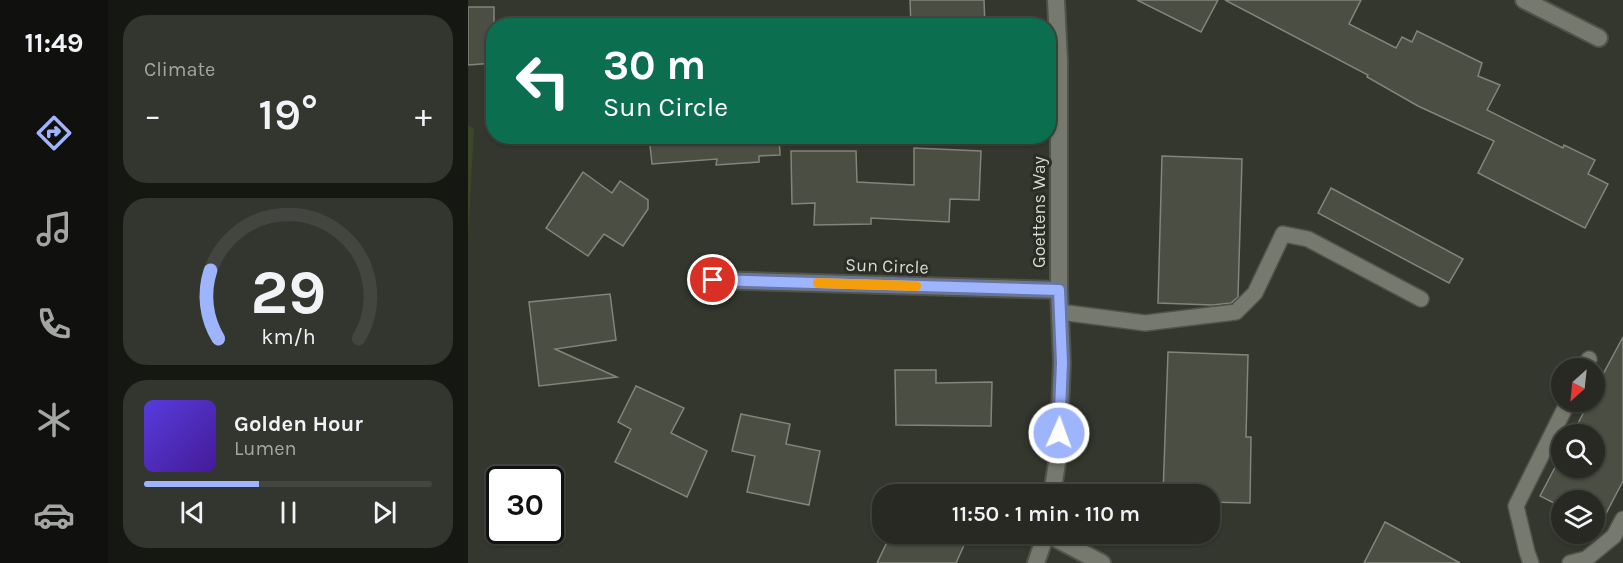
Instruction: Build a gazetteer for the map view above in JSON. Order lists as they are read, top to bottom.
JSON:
{
  "streets": {
    "street": ["Goettens Way", "Sun Circle"]
  },
  "crossings": [
    ["Goettens Way", "Sun Circle"]
  ],
  "north": "bottom left",
  "page": {
    "tabs": "11:49",
    "tile": "Climate",
    "turn": ["30 m", "Sun Circle"],
    "heat": ["−", "19°", "+"],
    "song": ["Golden Hour", "Lumen"],
    "limit": "30",
    "trip": "11:50 · 1 min · 110 m",
    "gauge": ["29", "km/h"]
  }
}
